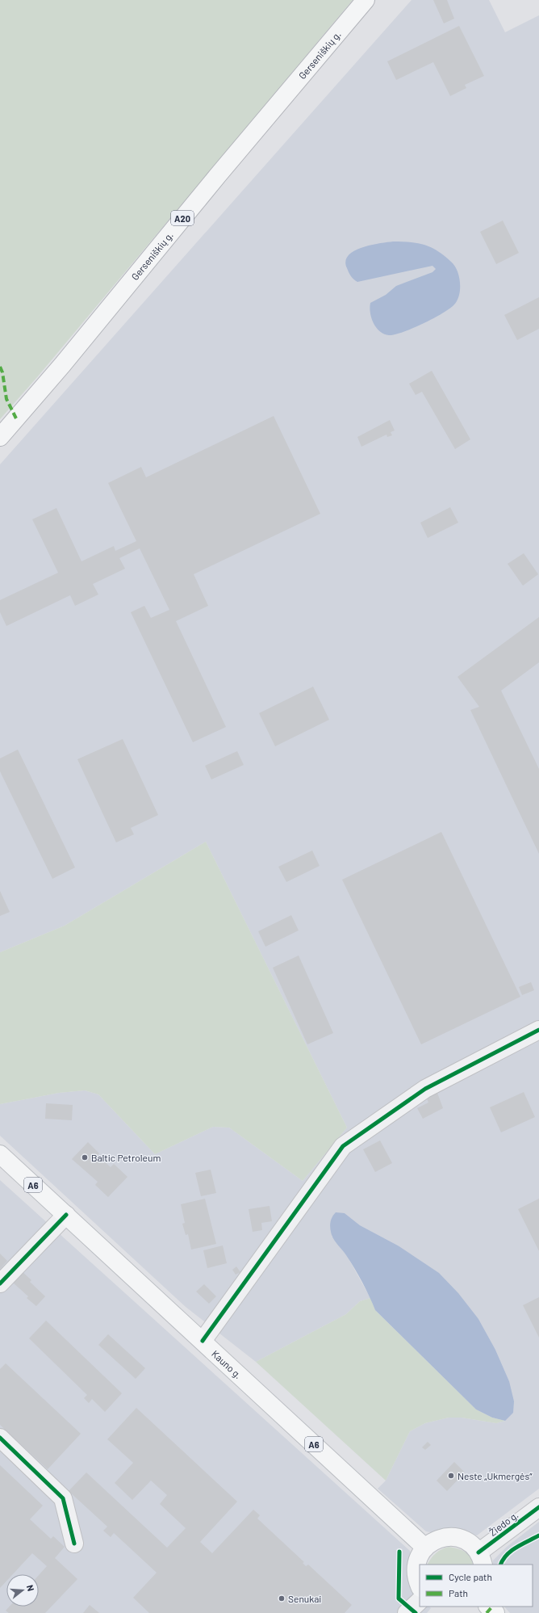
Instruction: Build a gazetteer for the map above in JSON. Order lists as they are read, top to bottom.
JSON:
{
  "streets": {
    "main road": [
      "Gerseniškių g.",
      "A20",
      "A6",
      "Kauno g."
    ],
    "street": ["Žiedo g."]
  },
  "places": ["Baltic Petroleum", "Neste „Ukmergės“", "Senukai"],
  "legend": ["Cycle path", "Path"],
  "north": "right"
}
